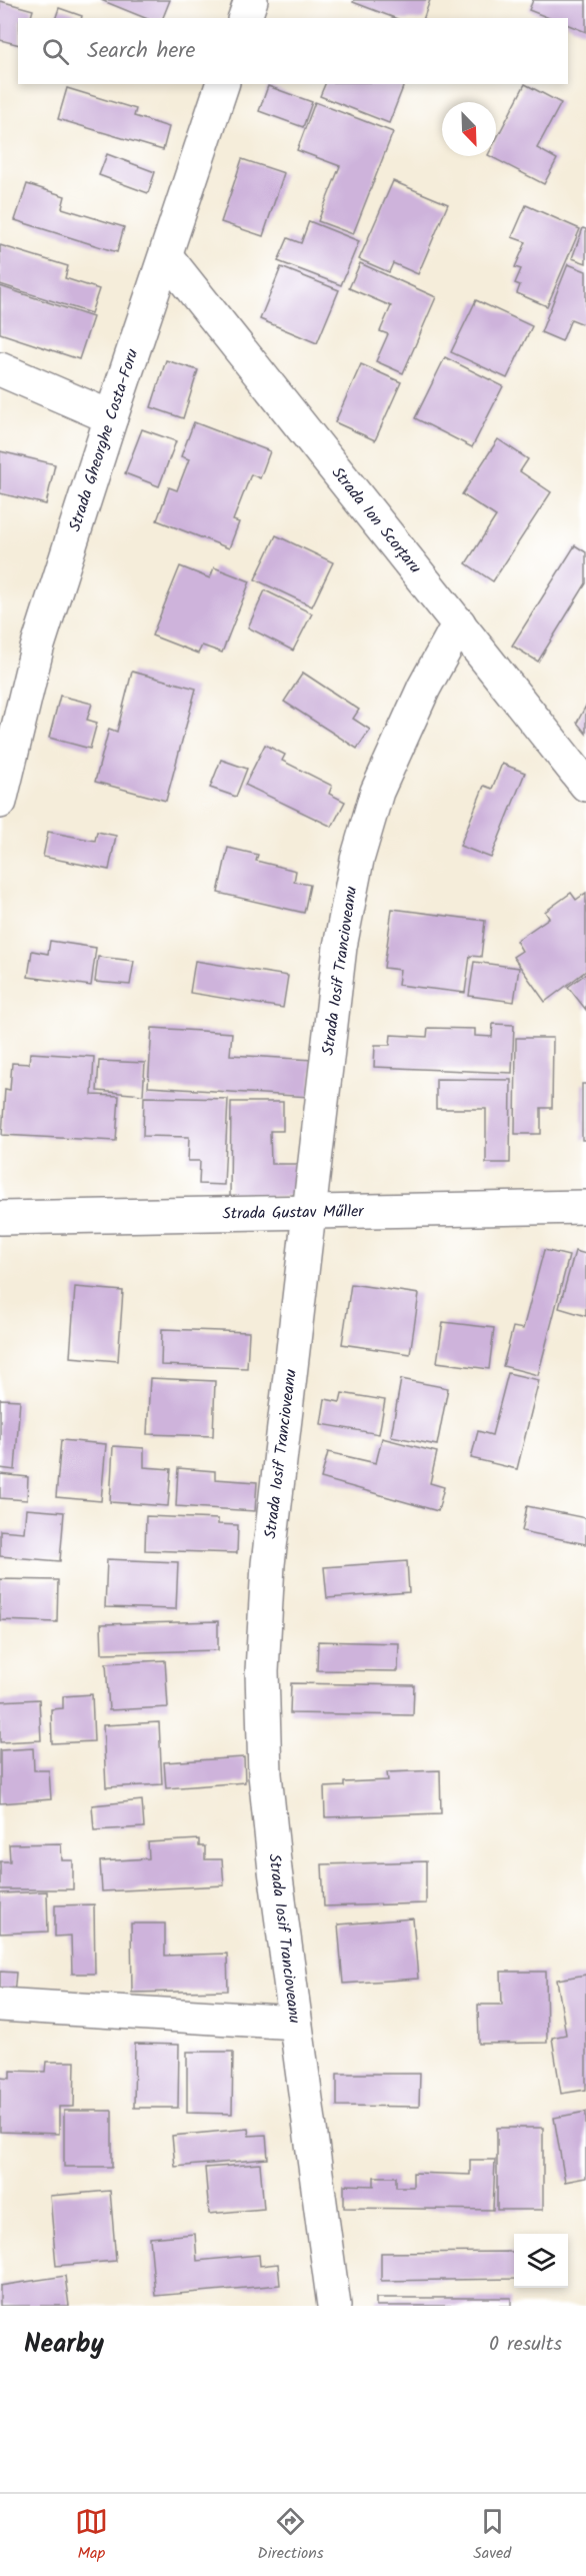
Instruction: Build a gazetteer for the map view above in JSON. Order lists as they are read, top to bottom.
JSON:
{
  "streets": {
    "street": [
      "Strada Gheorghe Costa-Foru",
      "Strada Ion Scorțaru",
      "Strada Iosif Trancioveanu",
      "Strada Gustav Műller"
    ]
  },
  "crossings": [
    ["Strada Gheorghe Costa-Foru", "Strada Ion Scorțaru"],
    ["Strada Ion Scorțaru", "Strada Iosif Trancioveanu"],
    ["Strada Iosif Trancioveanu", "Strada Gustav Műller"]
  ],
  "north": "bottom right",
  "page": {
    "search": "Search here",
    "heading": ["Nearby", "0 results"],
    "nav": ["Map", "Directions", "Saved"]
  }
}
